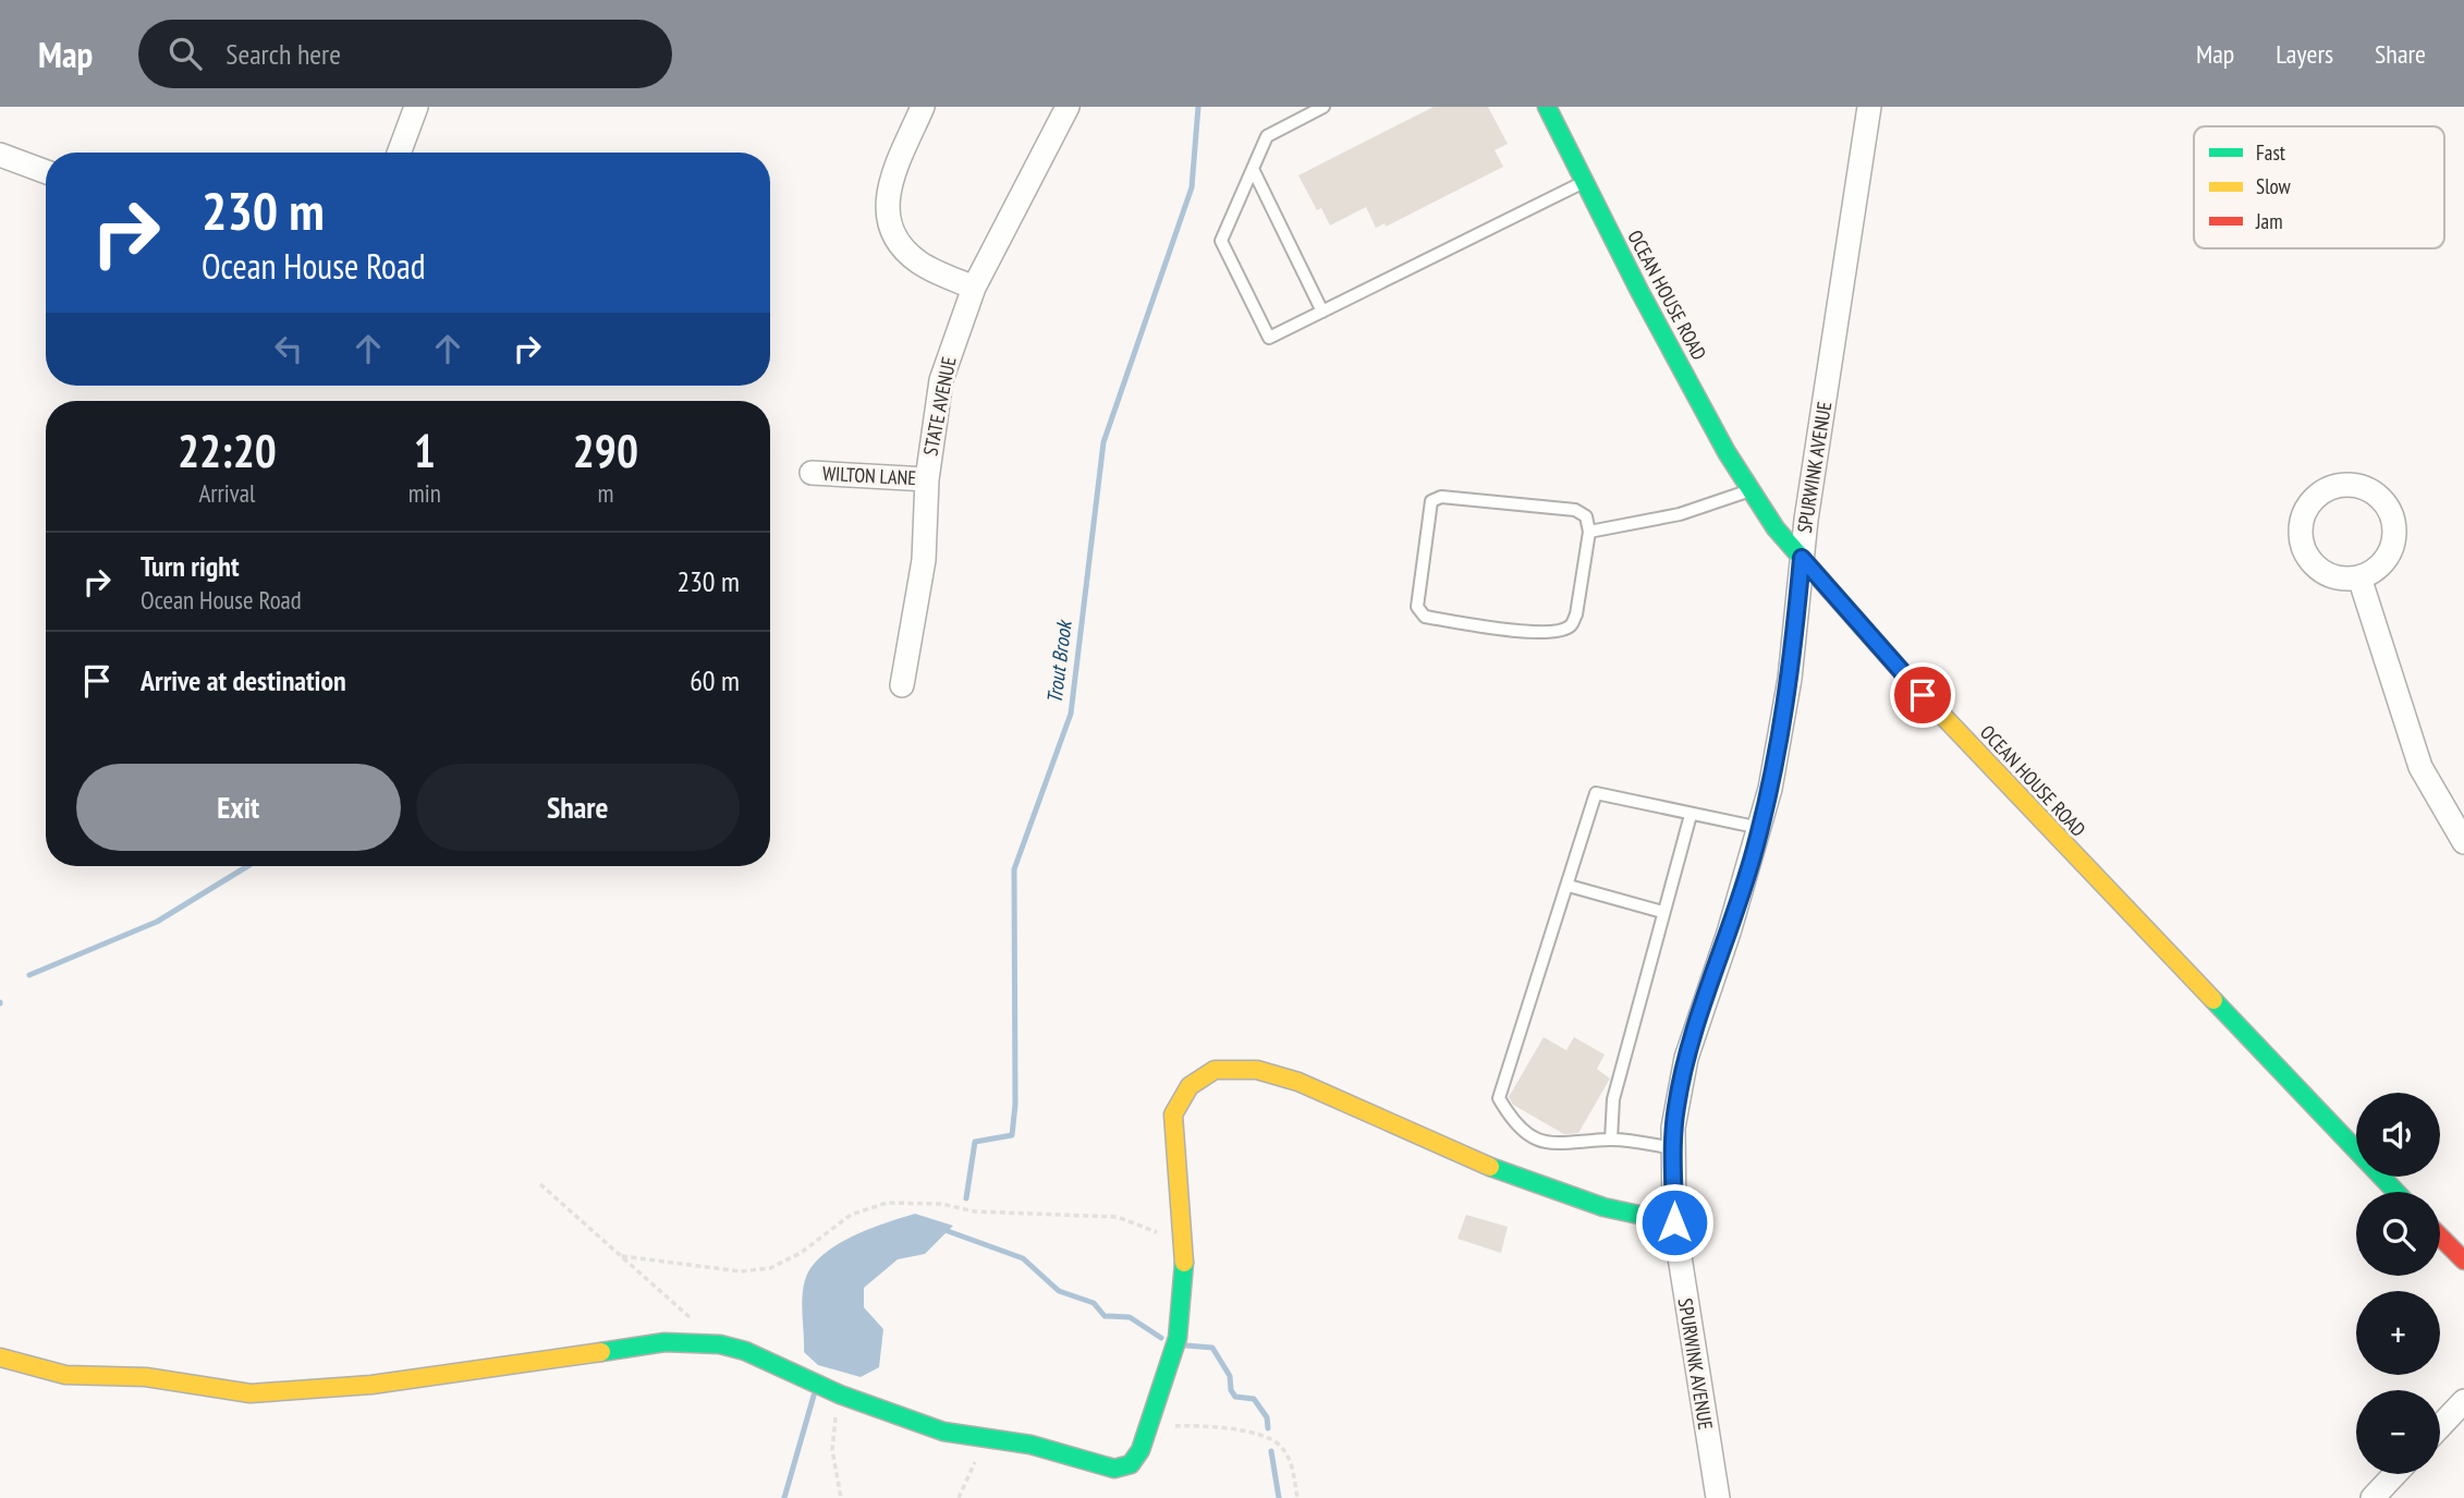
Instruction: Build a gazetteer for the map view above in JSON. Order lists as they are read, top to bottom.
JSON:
{
  "streets": {
    "street": [
      "OCEAN HOUSE ROAD",
      "STATE AVENUE",
      "SPURWINK AVENUE",
      "WILTON LANE"
    ]
  },
  "crossings": [
    ["OCEAN HOUSE ROAD", "SPURWINK AVENUE"],
    ["STATE AVENUE", "WILTON LANE"]
  ],
  "water": ["Trout Brook"],
  "legend": ["Fast", "Slow", "Jam"],
  "page": {
    "header": "Map",
    "search": "Search here",
    "nav": ["Map", "Layers", "Share"],
    "turn": ["230 m", "Ocean House Road"],
    "eta": [
      "22:20",
      "Arrival",
      "1",
      "min",
      "290",
      "m"
    ],
    "list": [
      {
        "name": "Turn right",
        "note": "Ocean House Road",
        "value": "230 m"
      },
      {
        "name": "Arrive at destination",
        "value": "60 m"
      }
    ],
    "buttons": ["Exit", "Share"],
    "map_buttons": ["+", "−"]
  }
}
